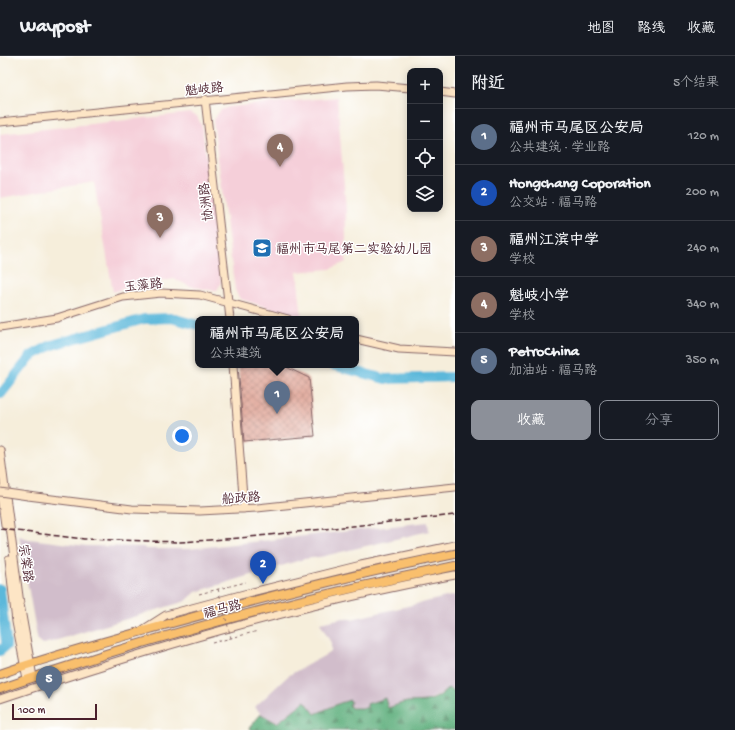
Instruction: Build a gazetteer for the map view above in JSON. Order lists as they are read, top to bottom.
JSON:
{
  "streets": {
    "main road": ["福马路"],
    "street": [
      "魁岐路",
      "协洲路",
      "玉藻路",
      "船政路",
      "宗棠路"
    ]
  },
  "crossings": [
    ["魁岐路", "协洲路"],
    ["协洲路", "玉藻路"],
    ["宗棠路", "福马路"]
  ],
  "places": {
    "school or university": ["福州市马尾第二实验幼儿园"]
  },
  "scale_bar": "100 m",
  "page": {
    "header": "Waypost",
    "nav": ["地图", "路线", "收藏"],
    "heading": ["附近", "5个结果"],
    "map_buttons": ["+", "−"],
    "list": [
      {
        "mark": "1",
        "name": "福州市马尾区公安局",
        "note": "公共建筑 · 学业路",
        "value": "120 m"
      },
      {
        "mark": "2",
        "name": "Hongchang Coporation",
        "note": "公交站 · 福马路",
        "value": "200 m"
      },
      {
        "mark": "3",
        "name": "福州江滨中学",
        "note": "学校",
        "value": "240 m"
      },
      {
        "mark": "4",
        "name": "魁岐小学",
        "note": "学校",
        "value": "340 m"
      },
      {
        "mark": "5",
        "name": "PetroChina",
        "note": "加油站 · 福马路",
        "value": "350 m"
      }
    ],
    "pins": [
      "4",
      "3",
      "1",
      "2",
      "5"
    ],
    "popup": ["福州市马尾区公安局", "公共建筑"],
    "buttons": ["收藏", "分享"],
    "scale": "100 m"
  }
}
